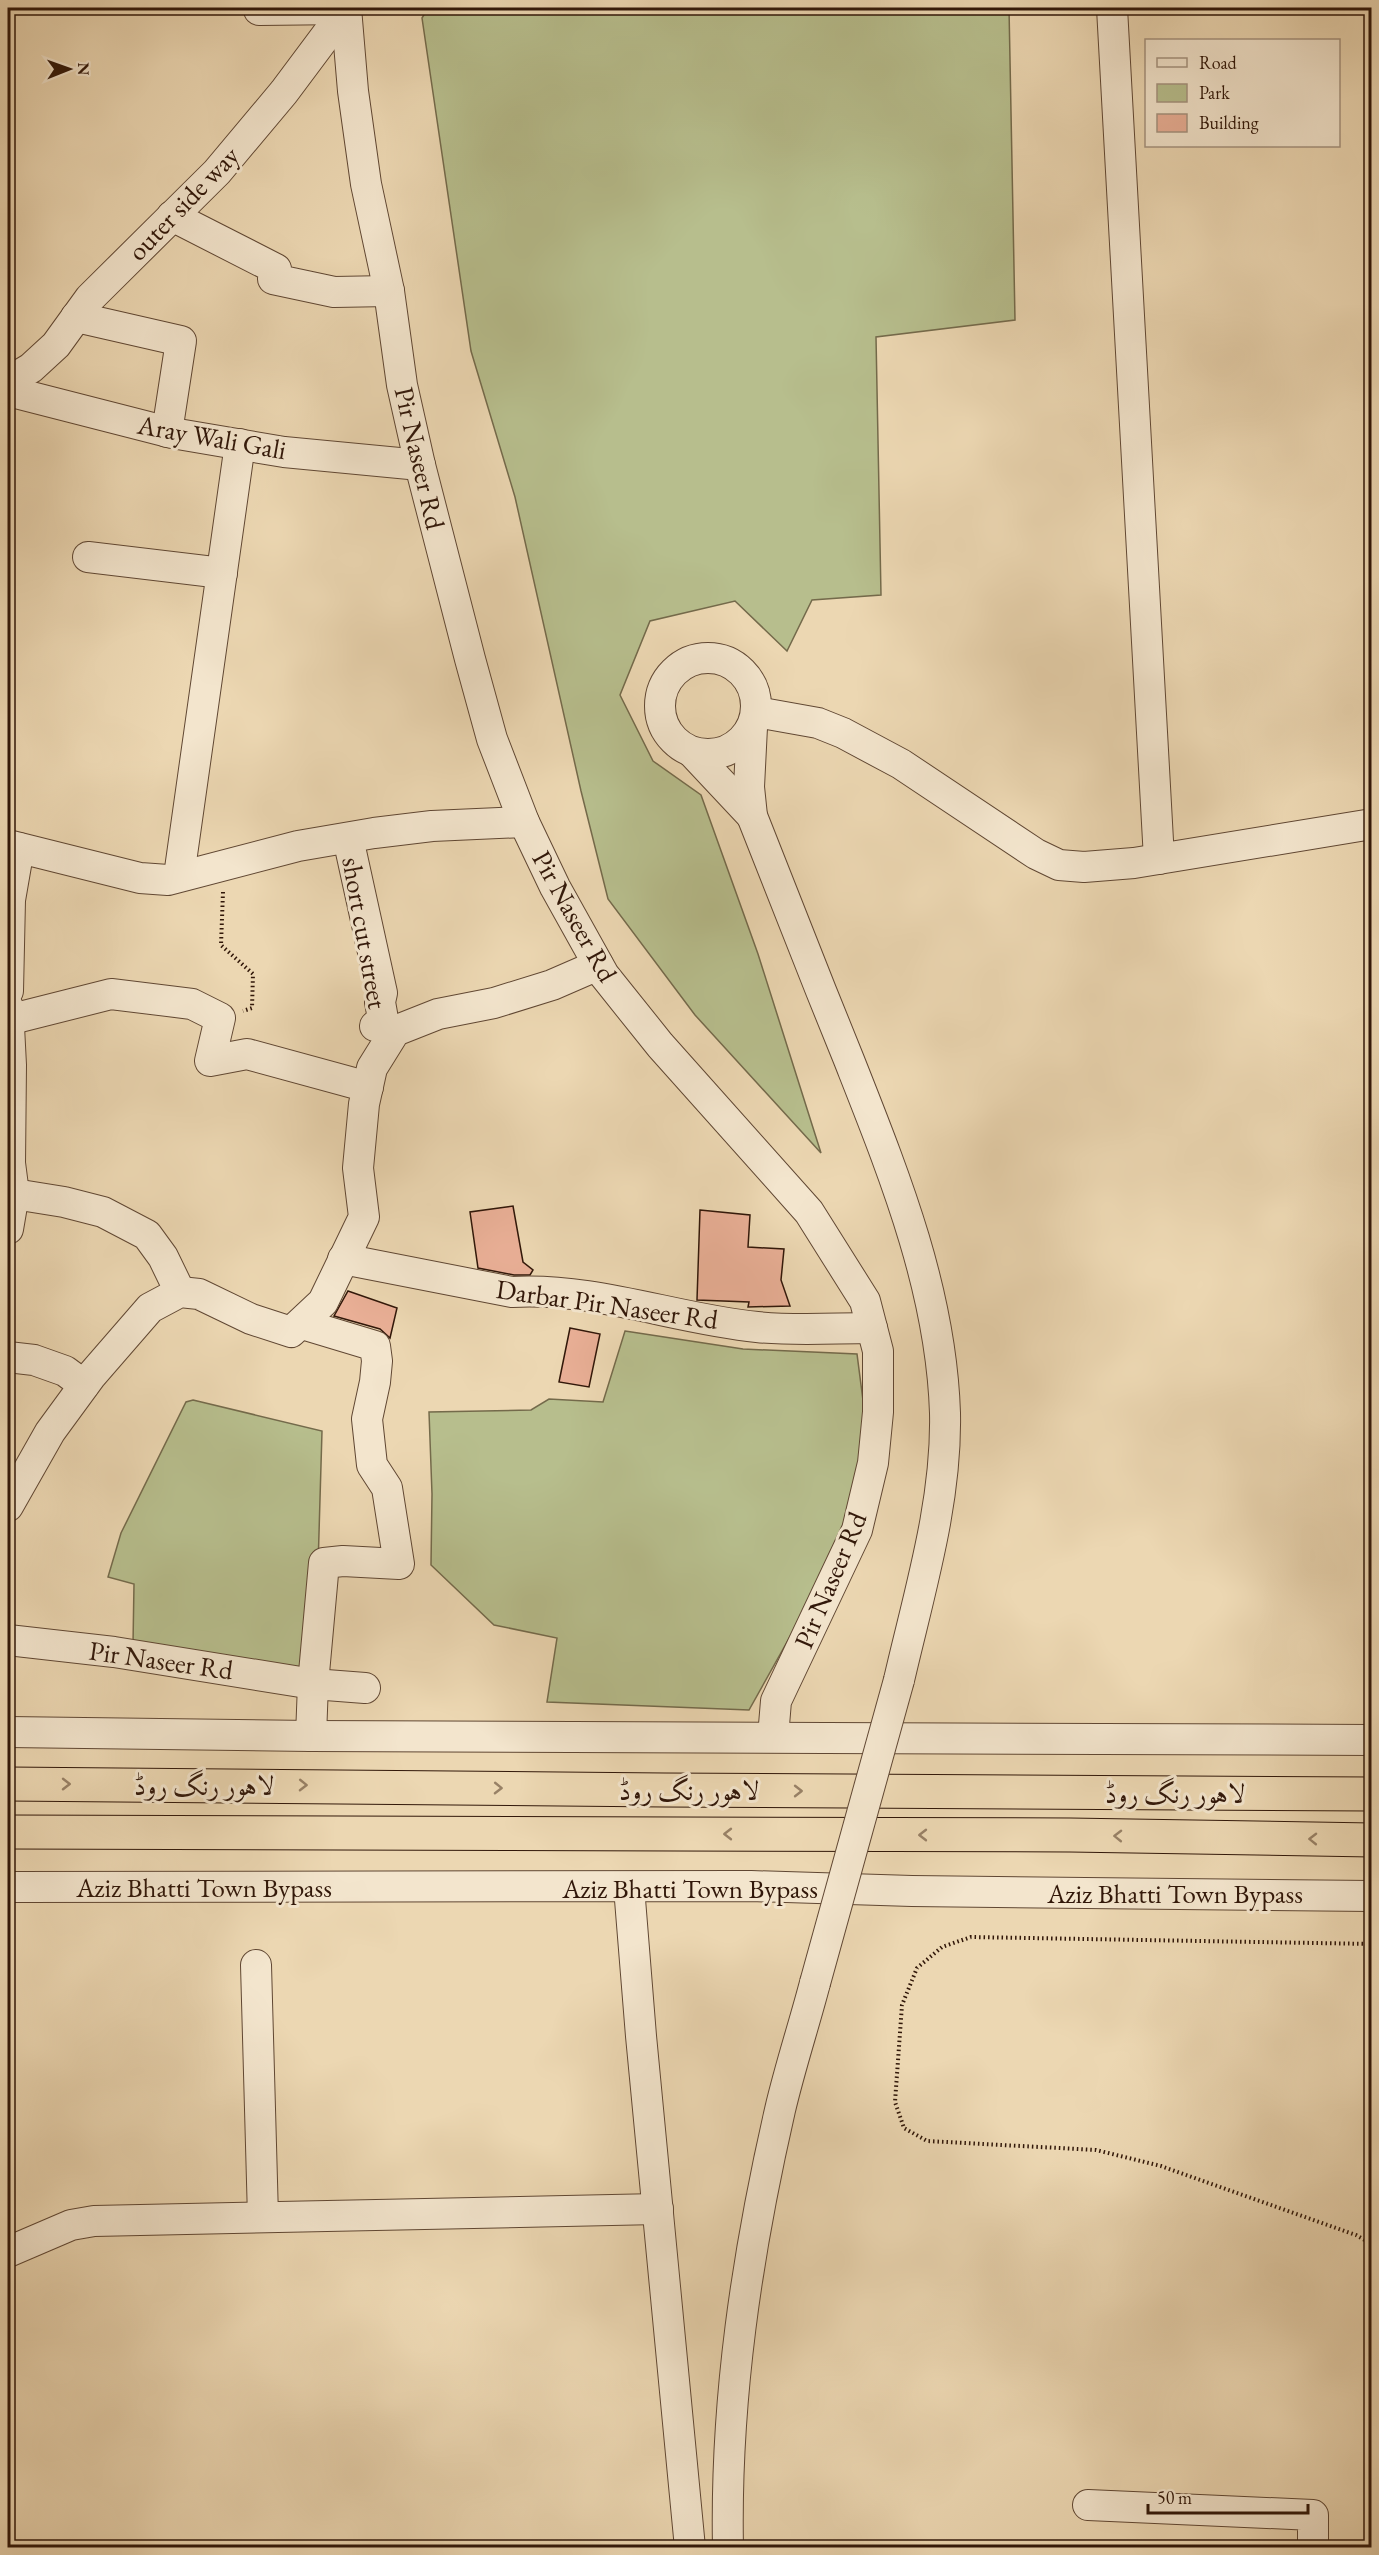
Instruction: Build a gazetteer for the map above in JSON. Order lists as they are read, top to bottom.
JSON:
{
  "streets": {
    "highway": ["لاہور رنگ روڈ"],
    "street": [
      "outer side way",
      "Aray Wali Gali",
      "Pir Naseer Rd",
      "short cut street",
      "Darbar Pir Naseer Rd",
      "Aziz Bhatti Town Bypass"
    ]
  },
  "crossings": [
    ["outer side way", "Pir Naseer Rd"],
    ["Aray Wali Gali", "Pir Naseer Rd"],
    ["Pir Naseer Rd", "Darbar Pir Naseer Rd"]
  ],
  "legend": ["Road", "Park", "Building"],
  "scale_bar": "50 m",
  "north": "right"
}
